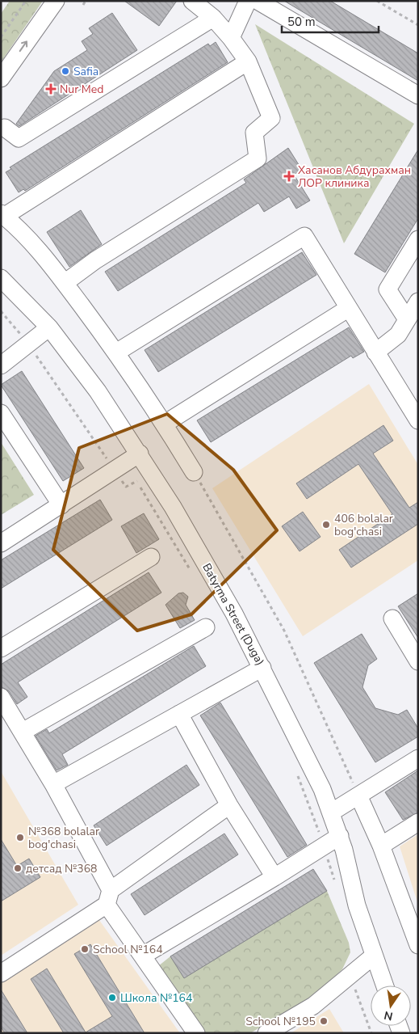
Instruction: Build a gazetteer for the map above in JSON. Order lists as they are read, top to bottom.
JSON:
{
  "streets": {
    "street": ["Batyrma Street (Duga)"]
  },
  "places": {
    "other": [
      "Safia",
      "406 bolalar bog'chasi",
      "№368 bolalar bog'chasi",
      "детсад №368",
      "School №164",
      "Школа №164",
      "School №195"
    ],
    "health": ["Nur Med", "Хасанов Абдурахман ЛОР клиника"]
  },
  "scale_bar": "50 m",
  "north": "bottom"
}
